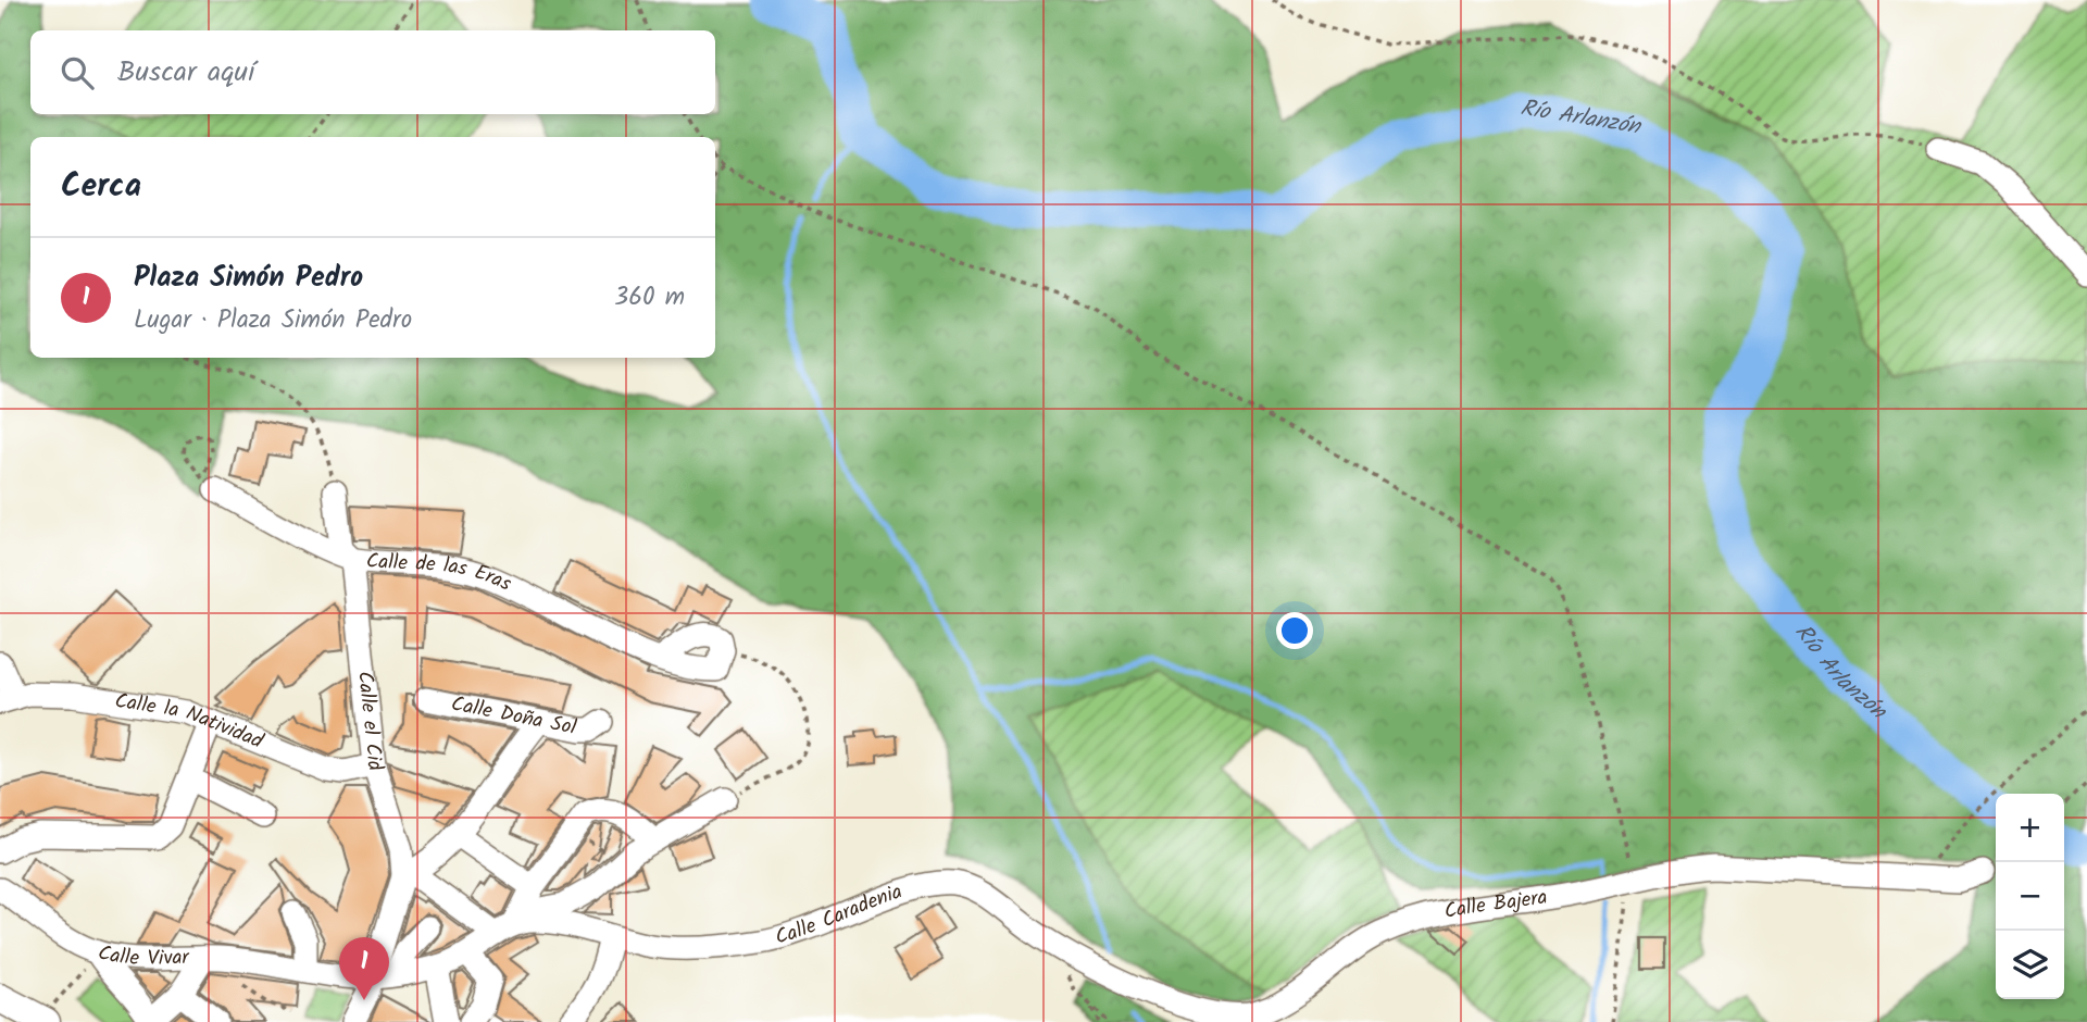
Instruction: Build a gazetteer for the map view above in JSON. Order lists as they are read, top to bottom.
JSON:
{
  "streets": {
    "street": [
      "Calle de las Eras",
      "Calle Doña Sol",
      "Calle el Cid",
      "Calle la Natividad",
      "Calle Bajera",
      "Calle Caradenia",
      "Calle Vivar"
    ]
  },
  "crossings": [
    ["Calle de las Eras", "Calle el Cid"],
    ["Calle el Cid", "Calle la Natividad"],
    ["Calle el Cid", "Calle Vivar"],
    ["Calle Bajera", "Calle Caradenia"]
  ],
  "water": ["Río Arlanzón"],
  "page": {
    "search": "Buscar aquí",
    "heading": "Cerca",
    "list": [
      {
        "mark": "1",
        "name": "Plaza Simón Pedro",
        "note": "Lugar · Plaza Simón Pedro",
        "value": "360 m"
      }
    ],
    "map_buttons": ["+", "−"],
    "pins": "1"
  }
}
